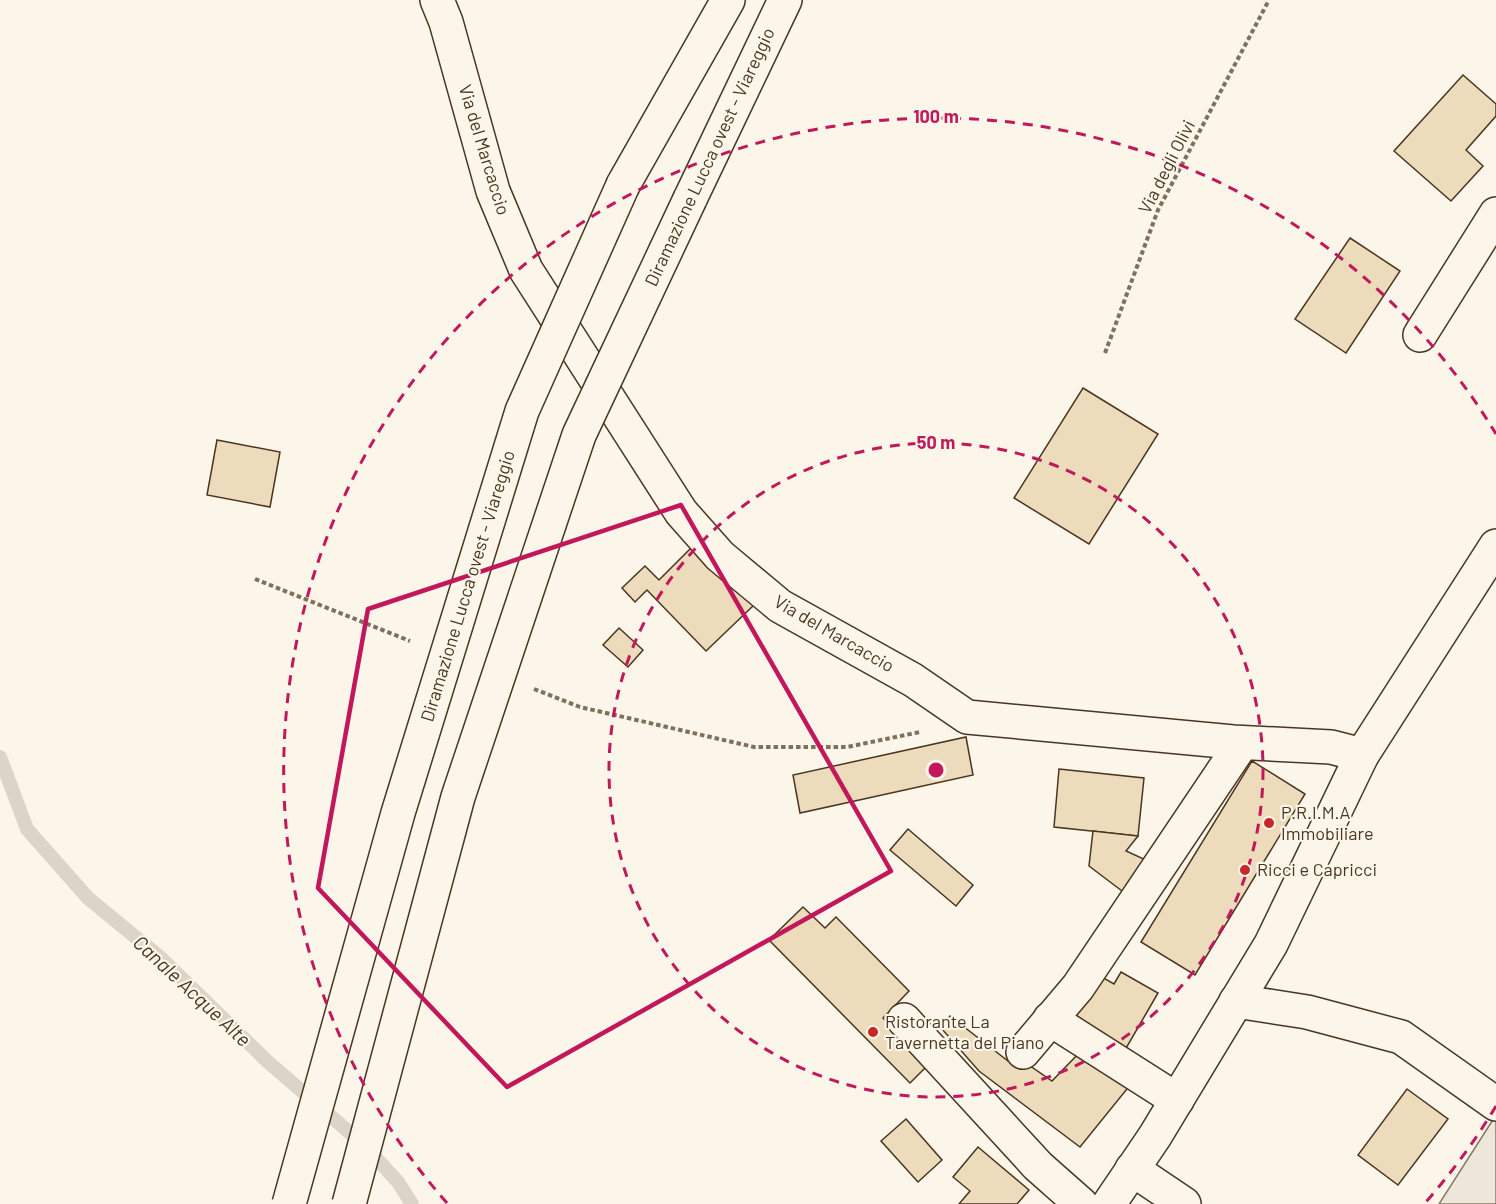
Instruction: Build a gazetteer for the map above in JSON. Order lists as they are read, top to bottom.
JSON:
{
  "streets": {
    "main road": ["Via del Marcaccio", "Diramazione Lucca ovest - Viareggio"],
    "path": ["Via degli Olivi"]
  },
  "water": ["Canale Acque Alte"],
  "places": ["P.R.I.M.A Immobiliare", "Ricci e Capricci", "Ristorante La Tavernetta del Piano"],
  "rings": ["100 m", "50 m"]
}
